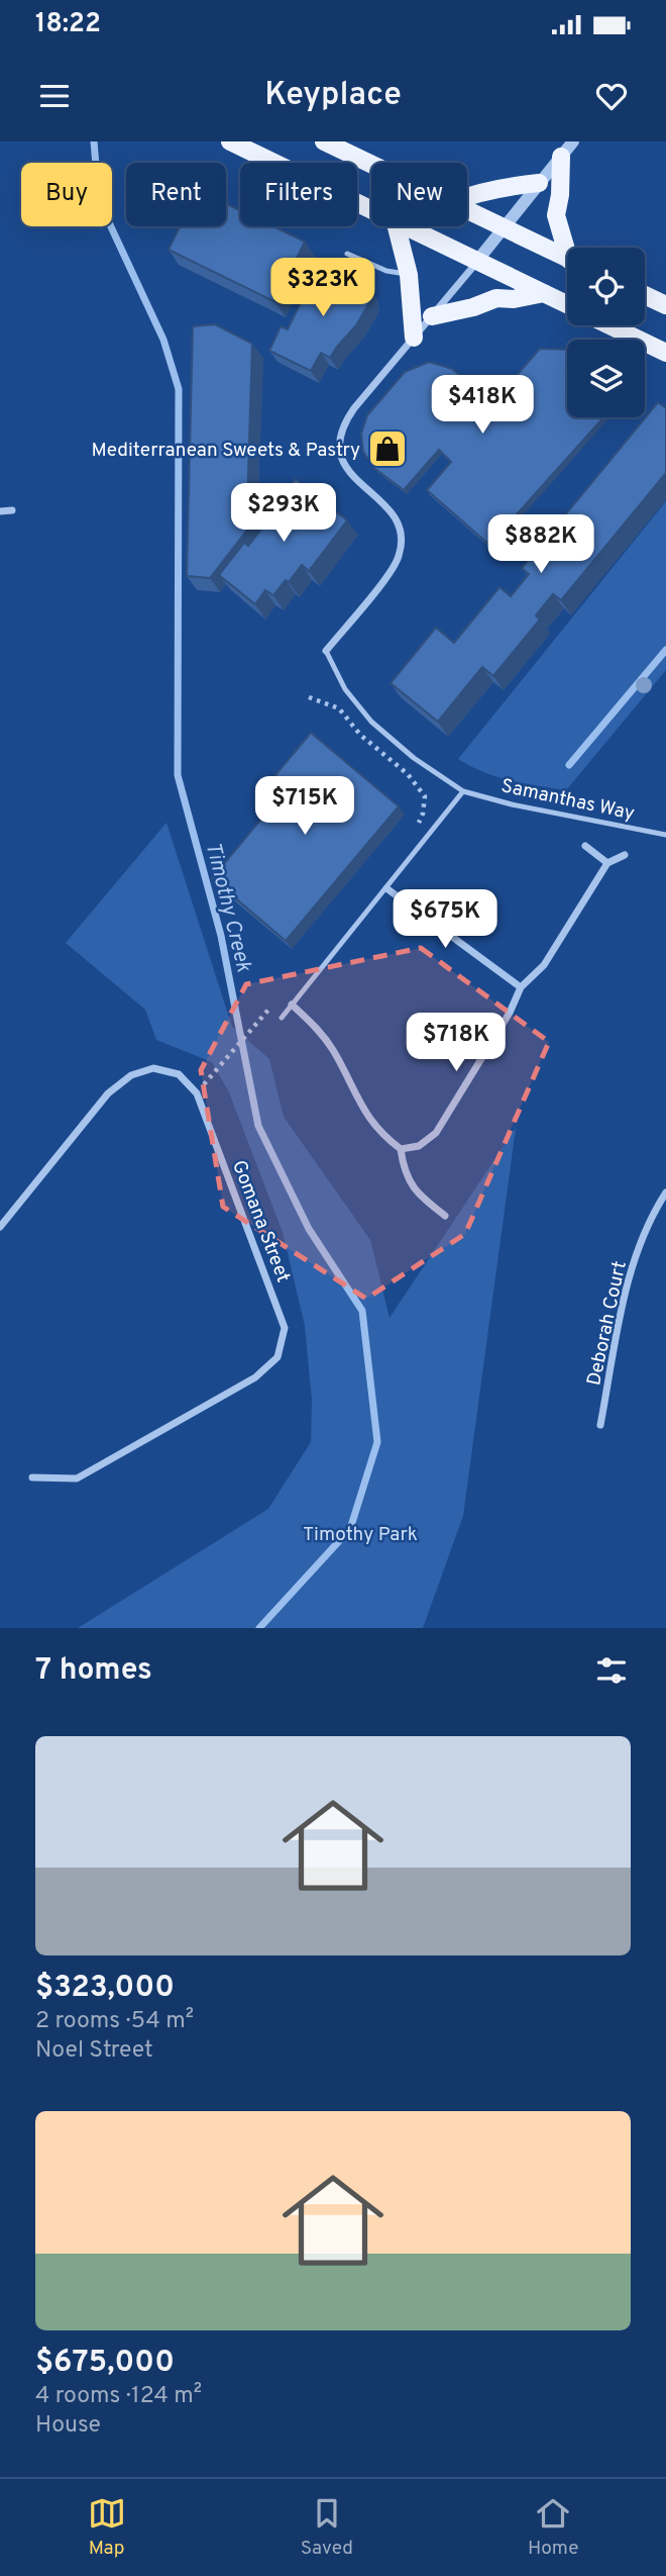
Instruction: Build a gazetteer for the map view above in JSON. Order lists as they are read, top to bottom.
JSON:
{
  "streets": {
    "street": ["Gomana Street", "Deborah Court"],
    "lane": ["Samanthas Way"]
  },
  "water": ["Timothy Creek"],
  "parks": ["Timothy Park"],
  "places": {
    "shop": ["Mediterranean Sweets & Pastry"]
  },
  "page": {
    "status": "18:22",
    "header": "Keyplace",
    "chip": [
      "Buy",
      "Rent",
      "Filters",
      "New"
    ],
    "price": [
      "$323K",
      "$418K",
      "$293K",
      "$882K",
      "$715K",
      "$675K",
      "$718K"
    ],
    "heading": "7 homes",
    "list": [
      {
        "name": "$323,000",
        "note": "2 rooms · 54 m² · Noel Street"
      },
      {
        "name": "$675,000",
        "note": "4 rooms · 124 m² · House"
      }
    ],
    "tabs": ["Map", "Saved", "Home"]
  }
}
